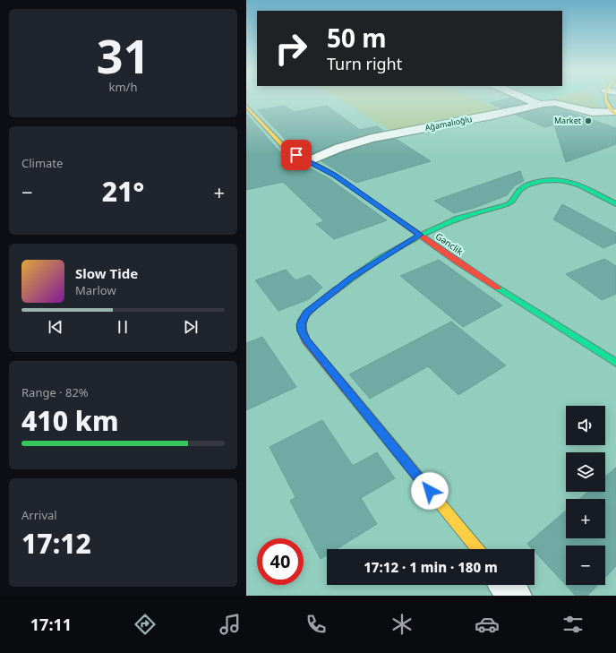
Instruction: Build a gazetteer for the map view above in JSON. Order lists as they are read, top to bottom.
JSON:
{
  "streets": {
    "street": ["Ağamalıoğlu", "Gənclik"]
  },
  "crossings": [
    ["Ağamalıoğlu", "Gənclik"]
  ],
  "places": ["Market"],
  "page": {
    "tile": [
      ["31", "km/h"],
      "Climate",
      ["Range · 82%", "410 km"],
      ["Arrival", "17:12"]
    ],
    "turn": ["50 m", "Turn right"],
    "heat": ["−", "21°", "+"],
    "song": ["Slow Tide", "Marlow"],
    "map_buttons": ["+", "−"],
    "limit": "40",
    "trip": "17:12 · 1 min · 180 m",
    "tabs": "17:11"
  }
}
